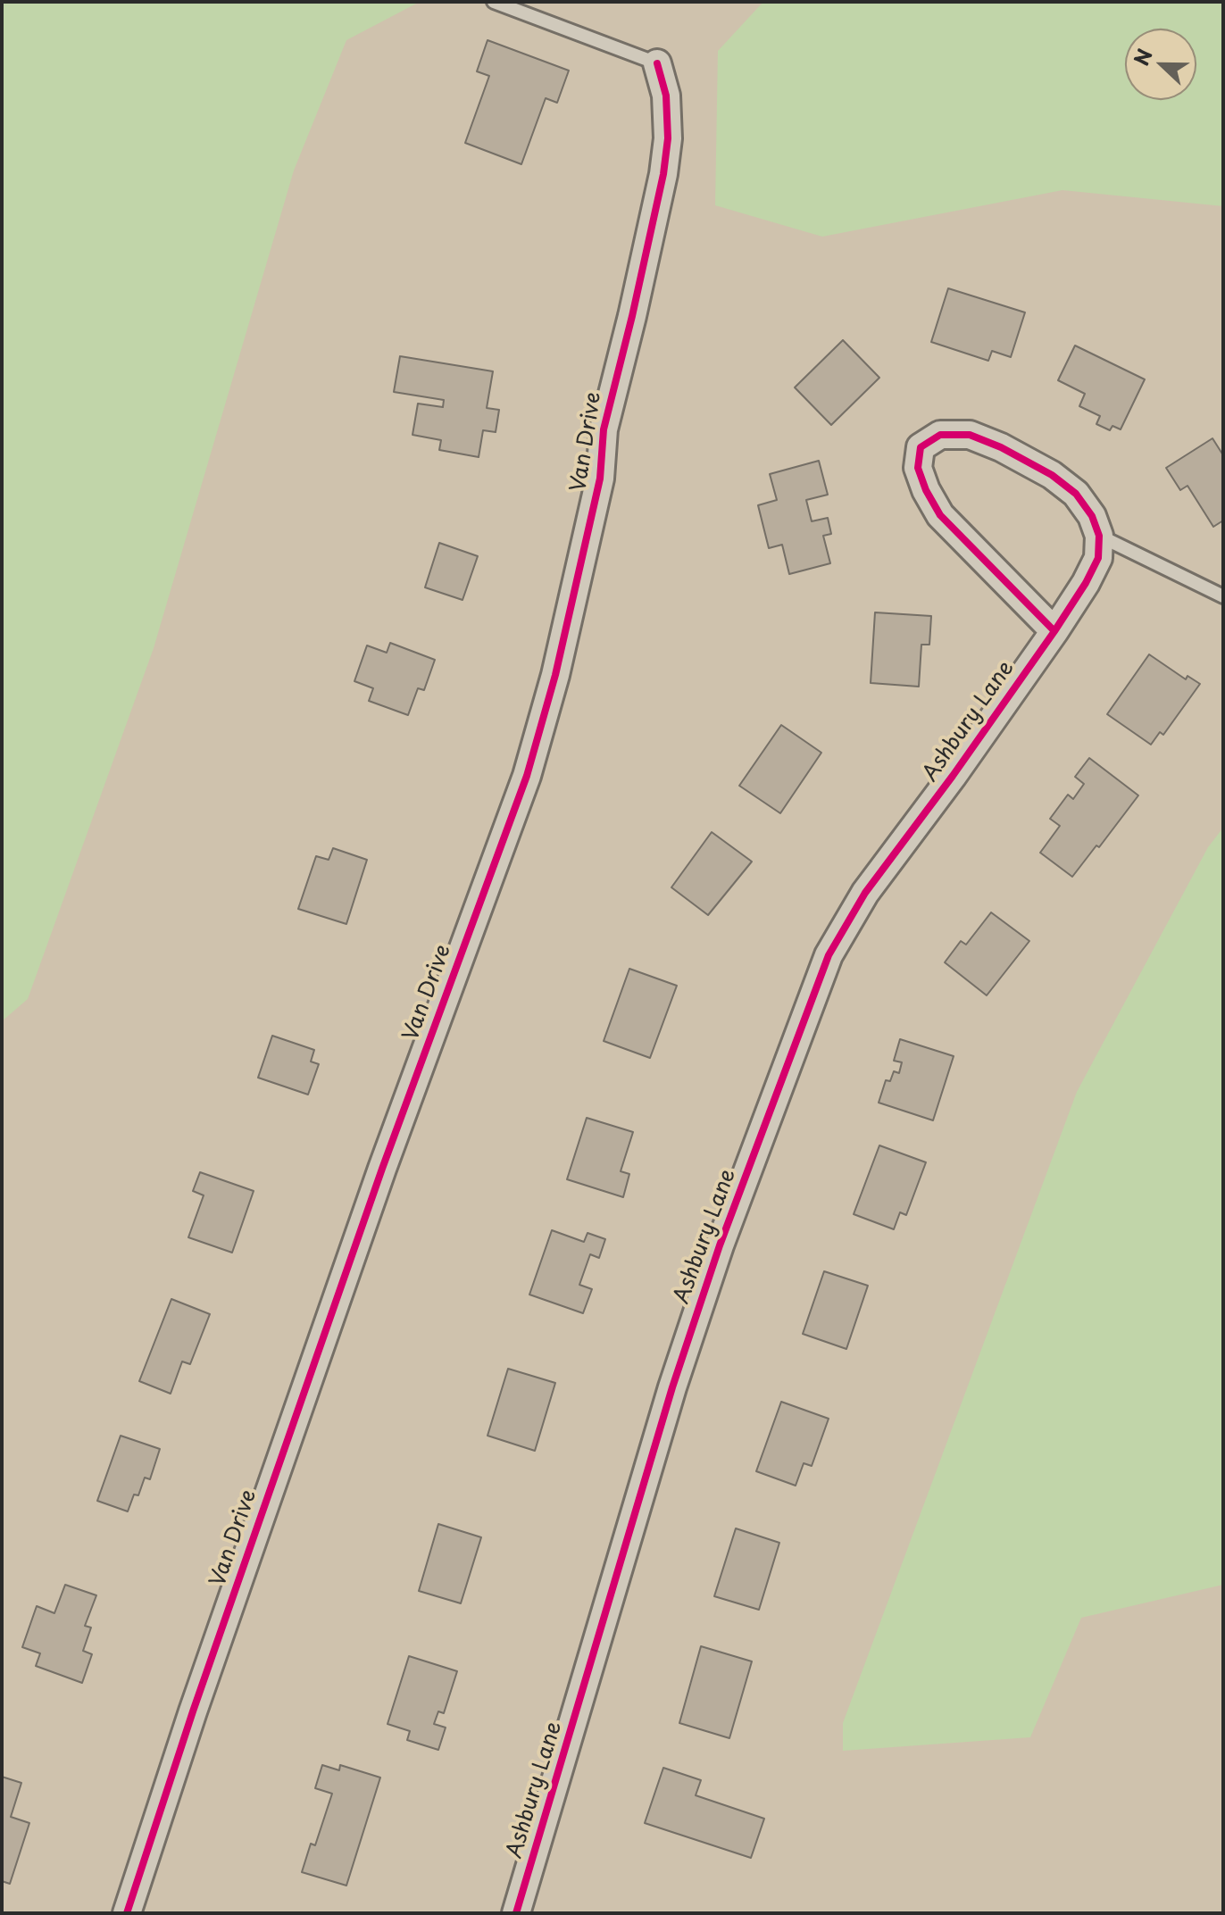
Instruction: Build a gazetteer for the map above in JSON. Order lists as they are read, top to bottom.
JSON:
{
  "streets": {
    "street": ["Van Drive", "Ashbury Lane"]
  },
  "north": "left"
}
